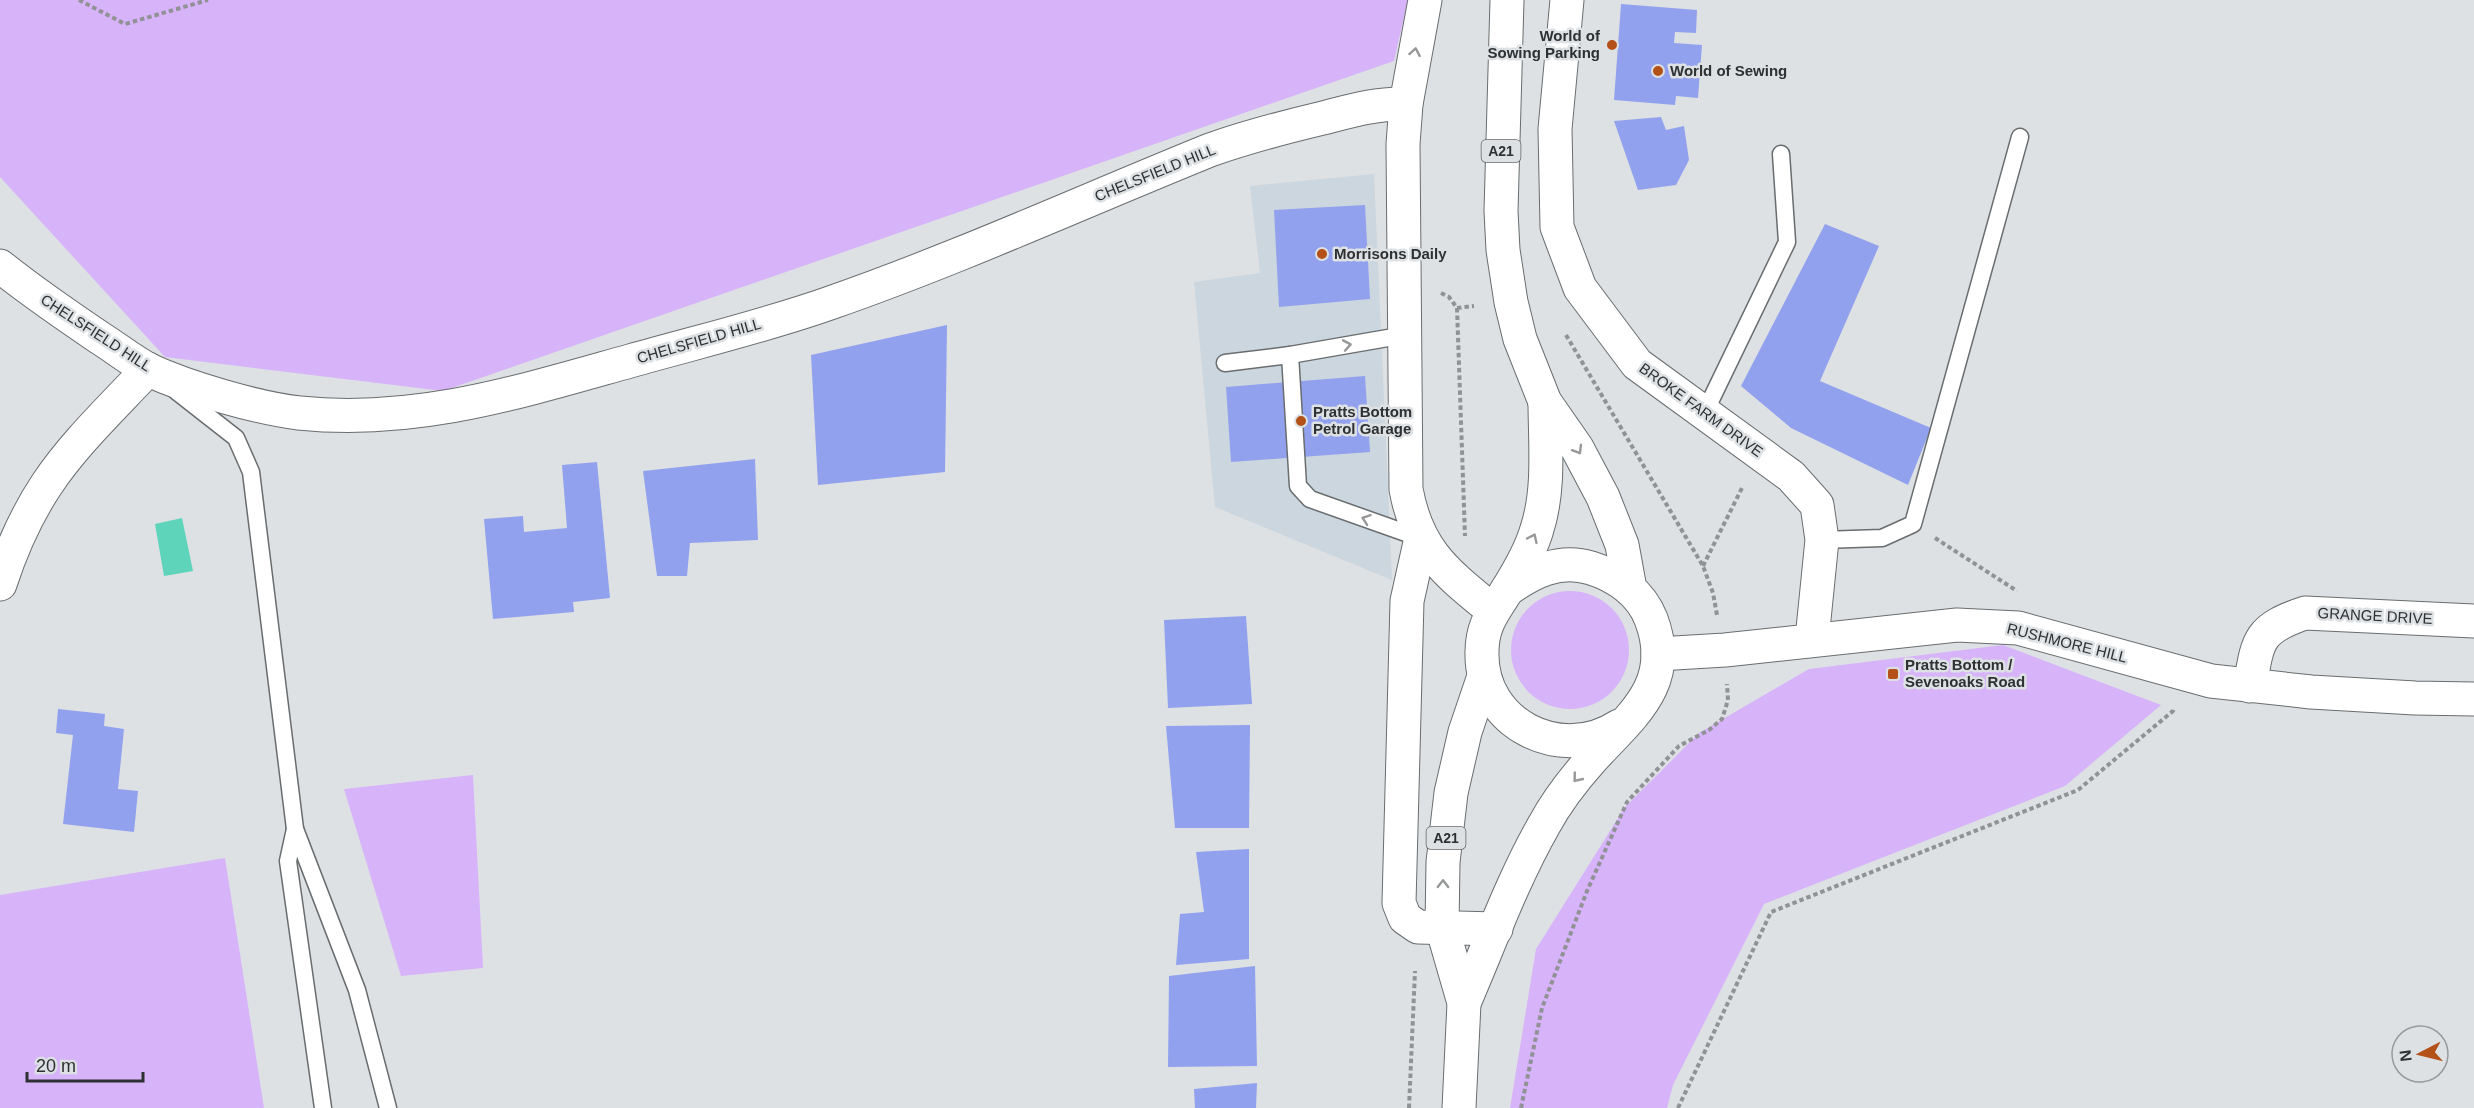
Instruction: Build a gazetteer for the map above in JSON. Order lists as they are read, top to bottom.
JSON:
{
  "streets": {
    "main road": [
      "A21",
      "CHELSFIELD HILL",
      "BROKE FARM DRIVE",
      "GRANGE DRIVE",
      "RUSHMORE HILL"
    ]
  },
  "crossings": [
    ["A21", "RUSHMORE HILL"],
    ["BROKE FARM DRIVE", "RUSHMORE HILL"],
    ["GRANGE DRIVE", "RUSHMORE HILL"]
  ],
  "places": {
    "other": [
      "World of Sowing Parking",
      "World of Sewing",
      "Morrisons Daily",
      "Pratts Bottom Petrol Garage"
    ],
    "transit": ["Pratts Bottom / Sevenoaks Road"]
  },
  "scale_bar": "20 m",
  "north": "left"
}
